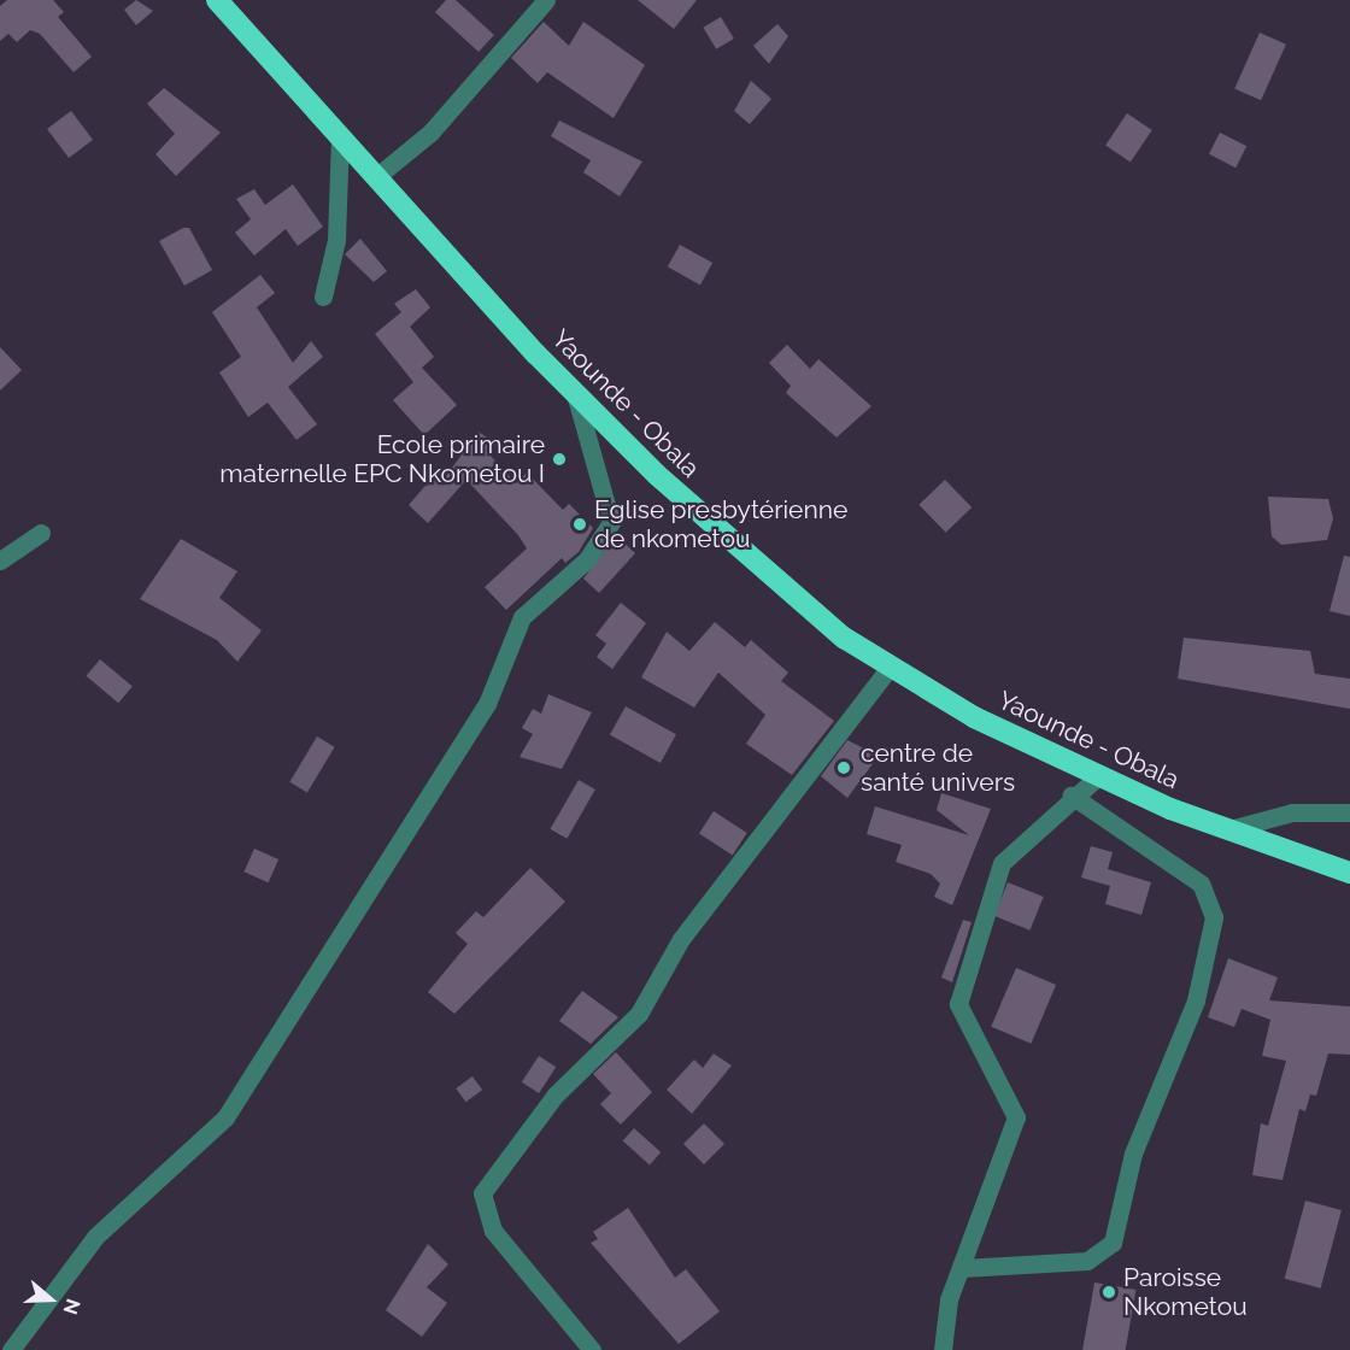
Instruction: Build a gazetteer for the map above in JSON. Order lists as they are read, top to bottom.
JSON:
{
  "streets": {
    "highway": ["Yaounde - Obala"]
  },
  "places": [
    "Ecole primaire maternelle EPC Nkometou I",
    "Eglise presbytérienne de nkometou",
    "centre de santé univers",
    "Paroisse Nkometou"
  ],
  "north": "right"
}
